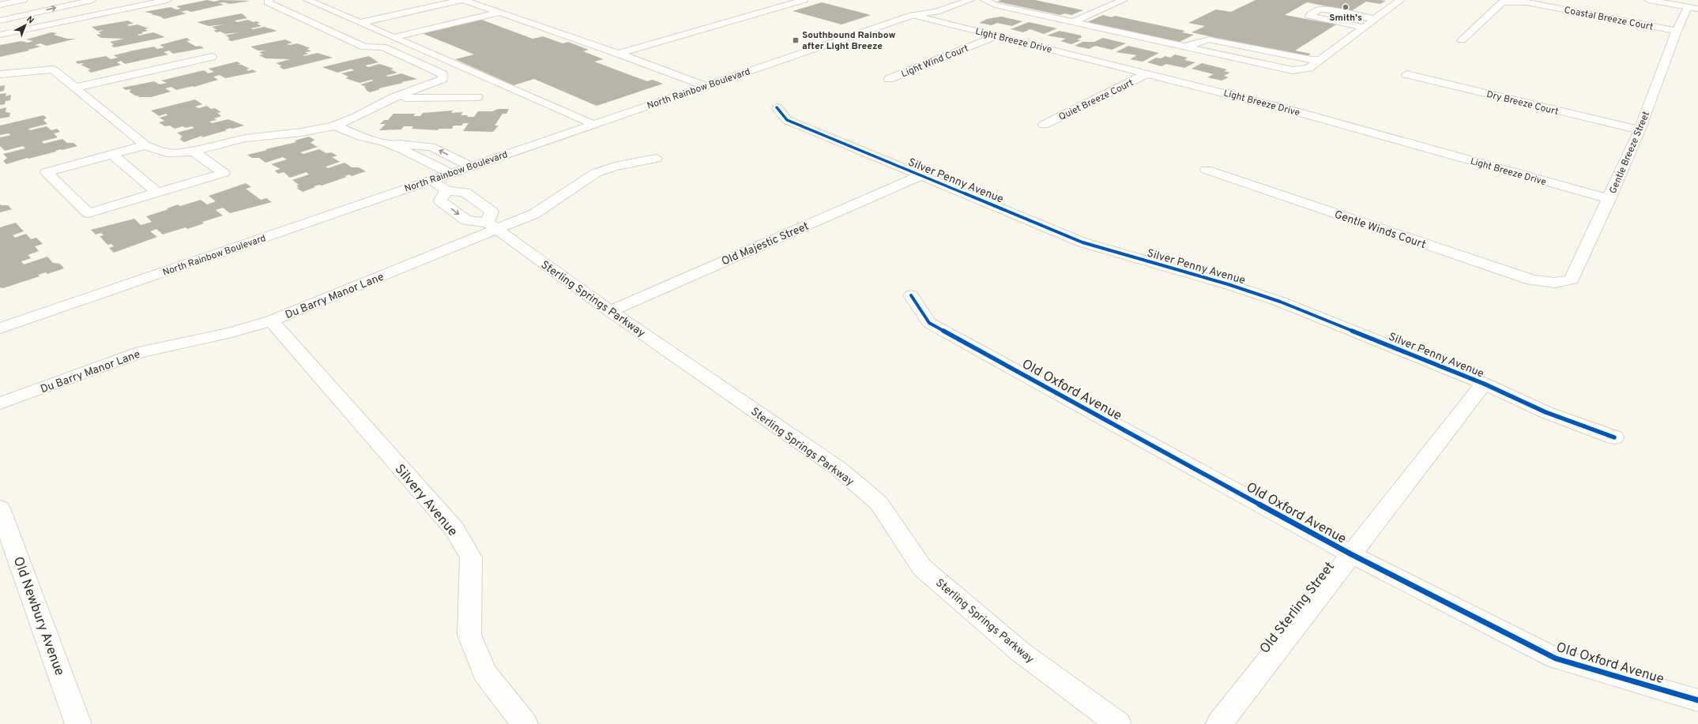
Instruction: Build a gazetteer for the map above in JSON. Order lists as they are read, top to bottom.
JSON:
{
  "streets": {
    "main road": [
      "Coastal Breeze Court",
      "Light Breeze Drive",
      "Light Wind Court",
      "North Rainbow Boulevard",
      "Quiet Breeze Court",
      "Dry Breeze Court",
      "Gentle Breeze Street",
      "Silver Penny Avenue",
      "Gentle Winds Court",
      "Old Majestic Street",
      "Du Barry Manor Lane",
      "Sterling Springs Parkway",
      "Old Oxford Avenue",
      "Silvery Avenue",
      "Old Sterling Street",
      "Old Newbury Avenue"
    ]
  },
  "crossings": [
    ["Coastal Breeze Court", "Gentle Breeze Street"],
    ["Light Breeze Drive", "Light Wind Court"],
    ["Light Breeze Drive", "North Rainbow Boulevard"],
    ["Light Breeze Drive", "Quiet Breeze Court"],
    ["Light Breeze Drive", "Gentle Breeze Street"],
    ["Dry Breeze Court", "Gentle Breeze Street"],
    ["Gentle Breeze Street", "Gentle Winds Court"],
    ["Silver Penny Avenue", "Old Majestic Street"],
    ["Silver Penny Avenue", "Old Sterling Street"],
    ["Old Majestic Street", "Sterling Springs Parkway"],
    ["Du Barry Manor Lane", "Sterling Springs Parkway"],
    ["Du Barry Manor Lane", "Silvery Avenue"],
    ["Old Oxford Avenue", "Old Sterling Street"]
  ],
  "places": {
    "other": ["Smith's"],
    "transit": ["Southbound Rainbow after Light Breeze"]
  },
  "north": "top right"
}
